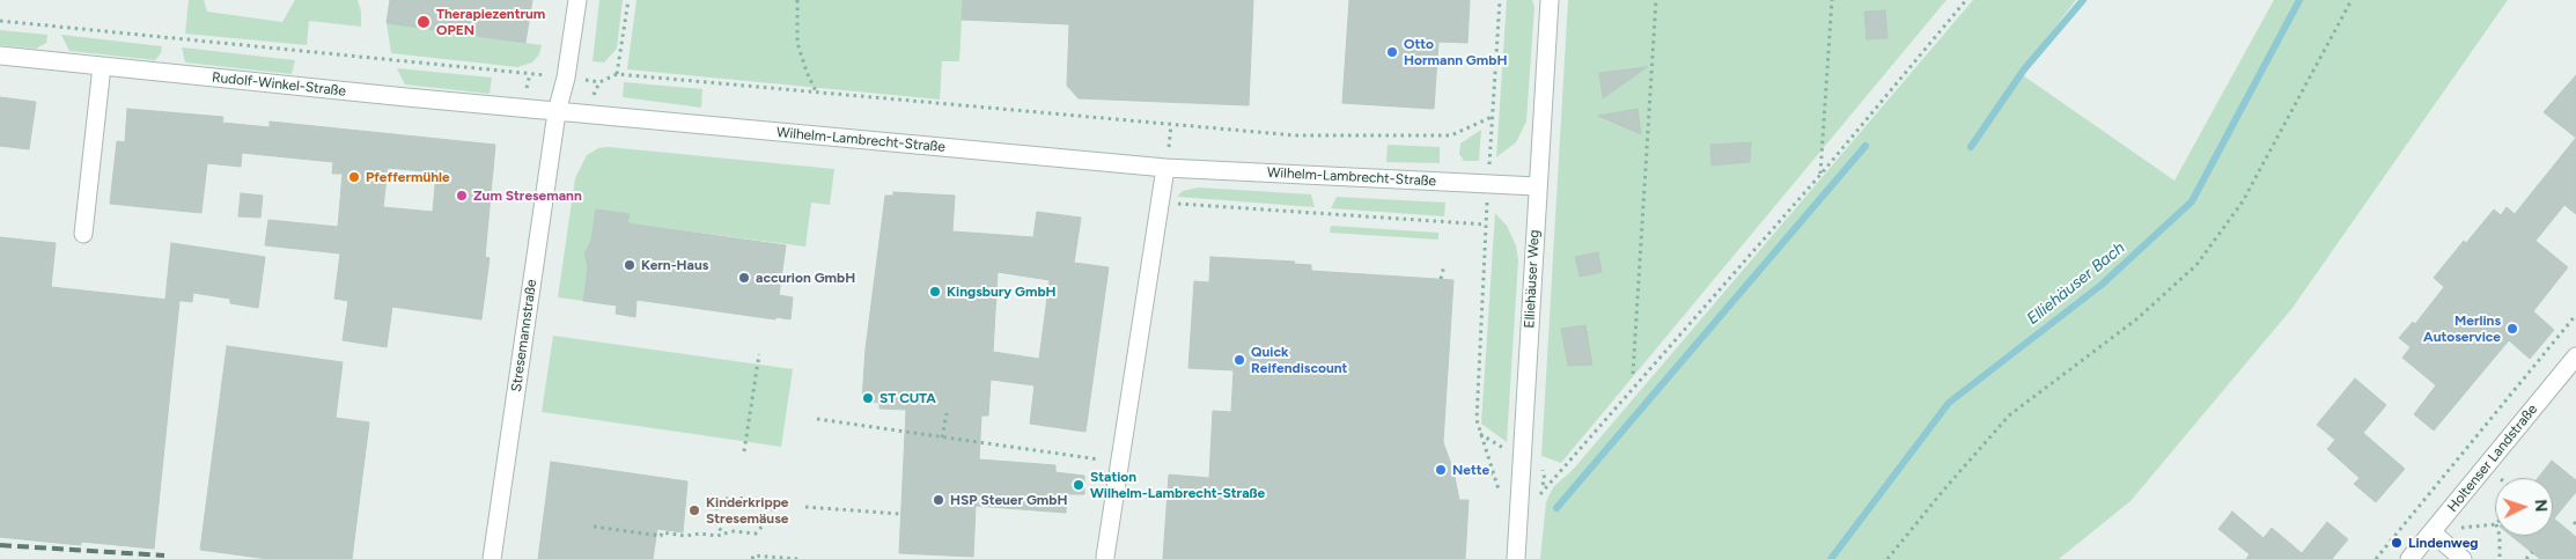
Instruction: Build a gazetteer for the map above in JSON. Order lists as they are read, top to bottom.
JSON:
{
  "streets": {
    "street": [
      "Rudolf-Winkel-Straße",
      "Wilhelm-Lambrecht-Straße",
      "Elliehäuser Weg",
      "Stresemannstraße",
      "Holtenser Landstraße"
    ]
  },
  "crossings": [
    ["Rudolf-Winkel-Straße", "Wilhelm-Lambrecht-Straße"],
    ["Rudolf-Winkel-Straße", "Stresemannstraße"],
    ["Wilhelm-Lambrecht-Straße", "Elliehäuser Weg"],
    ["Wilhelm-Lambrecht-Straße", "Stresemannstraße"]
  ],
  "water": ["Elliehäuser Bach"],
  "places": [
    "Therapiezentrum OPEN",
    "Otto Hormann GmbH",
    "Pfeffermühle",
    "Zum Stresemann",
    "Kern-Haus",
    "accurion GmbH",
    "Kingsbury GmbH",
    "Merlins Autoservice",
    "Quick Reifendiscount",
    "ST CUTA",
    "Nette",
    "Station Wilhelm-Lambrecht-Straße",
    "HSP Steuer GmbH",
    "Kinderkrippe Stresemäuse",
    "Lindenweg"
  ],
  "north": "right"
}
